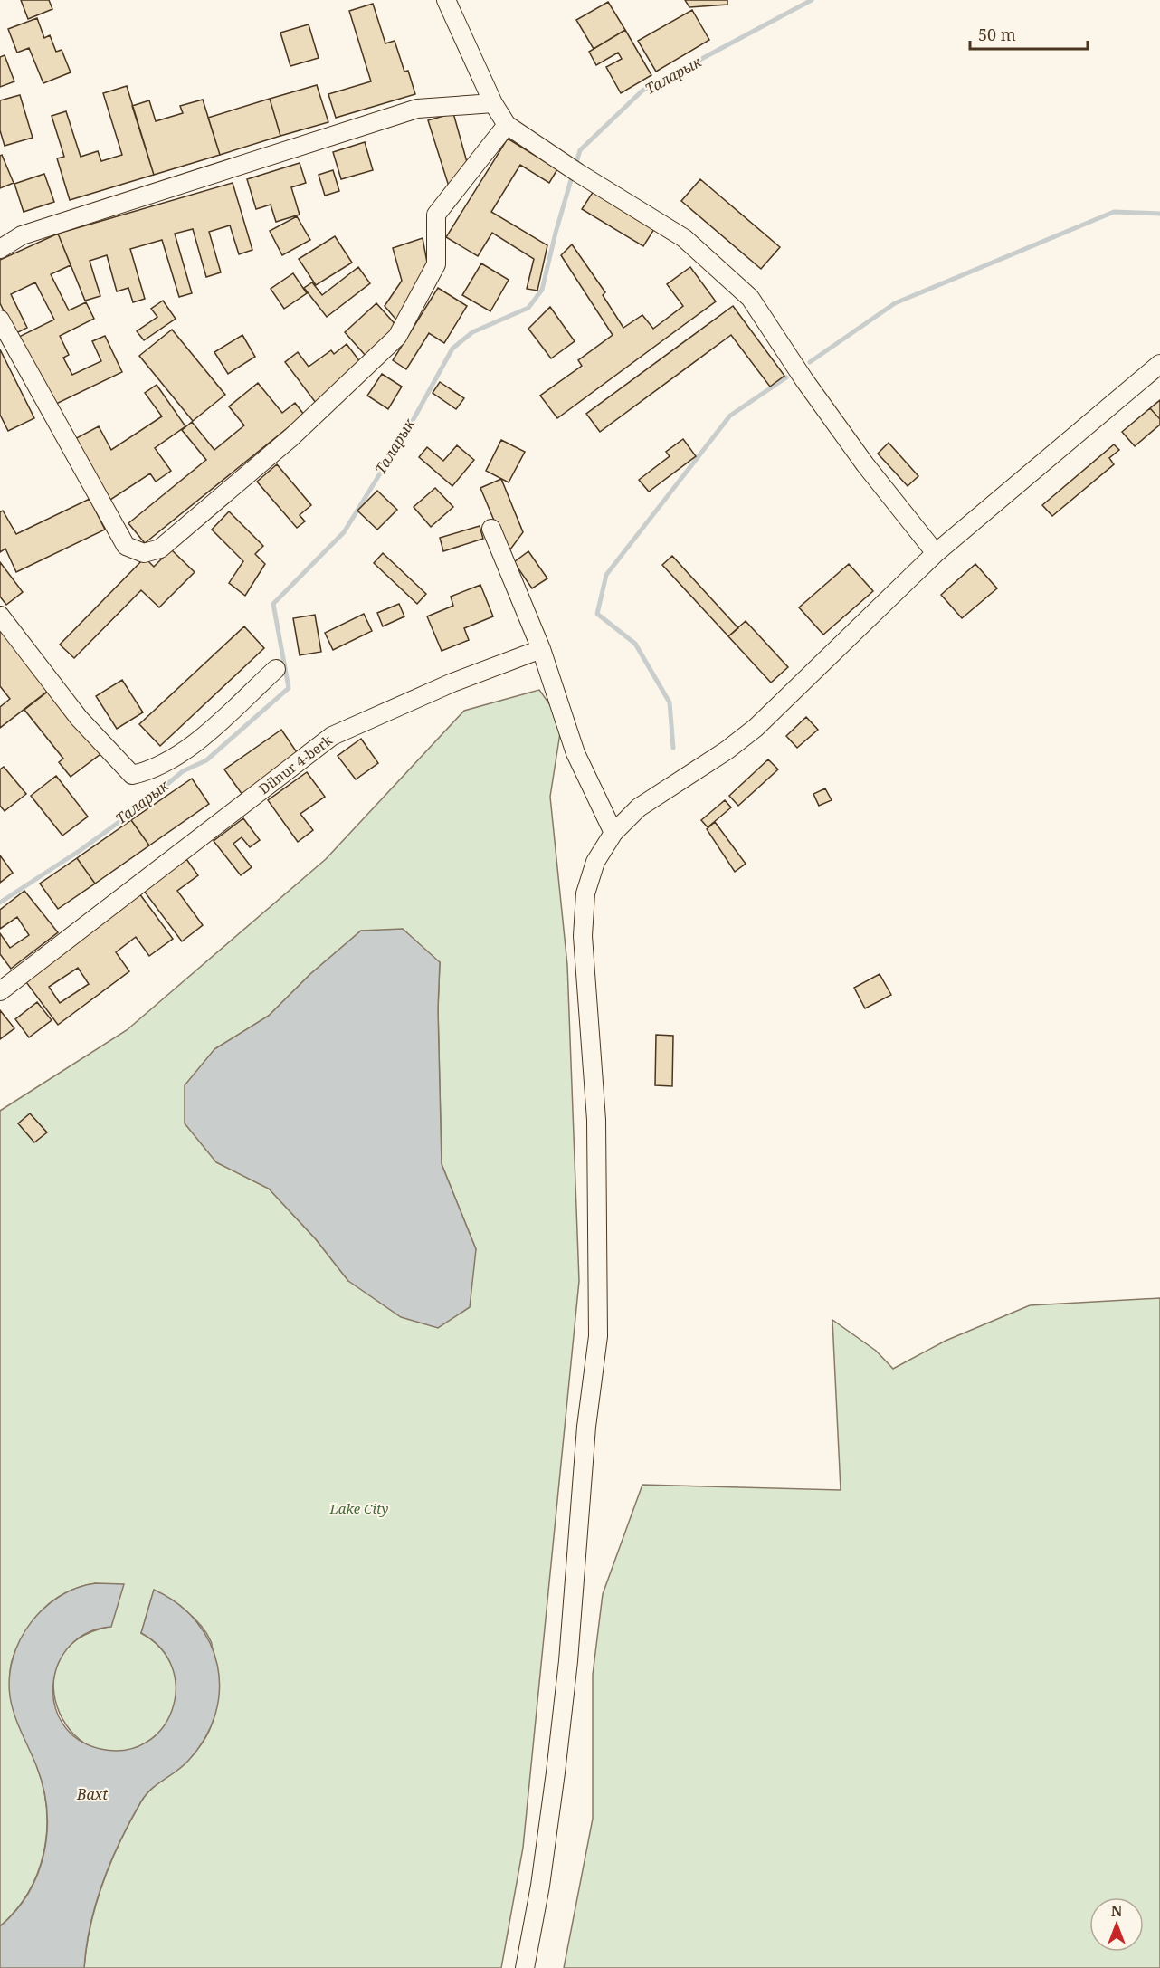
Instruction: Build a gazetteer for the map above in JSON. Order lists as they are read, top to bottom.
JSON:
{
  "streets": {
    "street": ["Dilnur 4-berk"]
  },
  "water": ["Таларык", "Baхt"],
  "parks": ["Lake City"],
  "scale_bar": "50 m",
  "north": "top"
}
